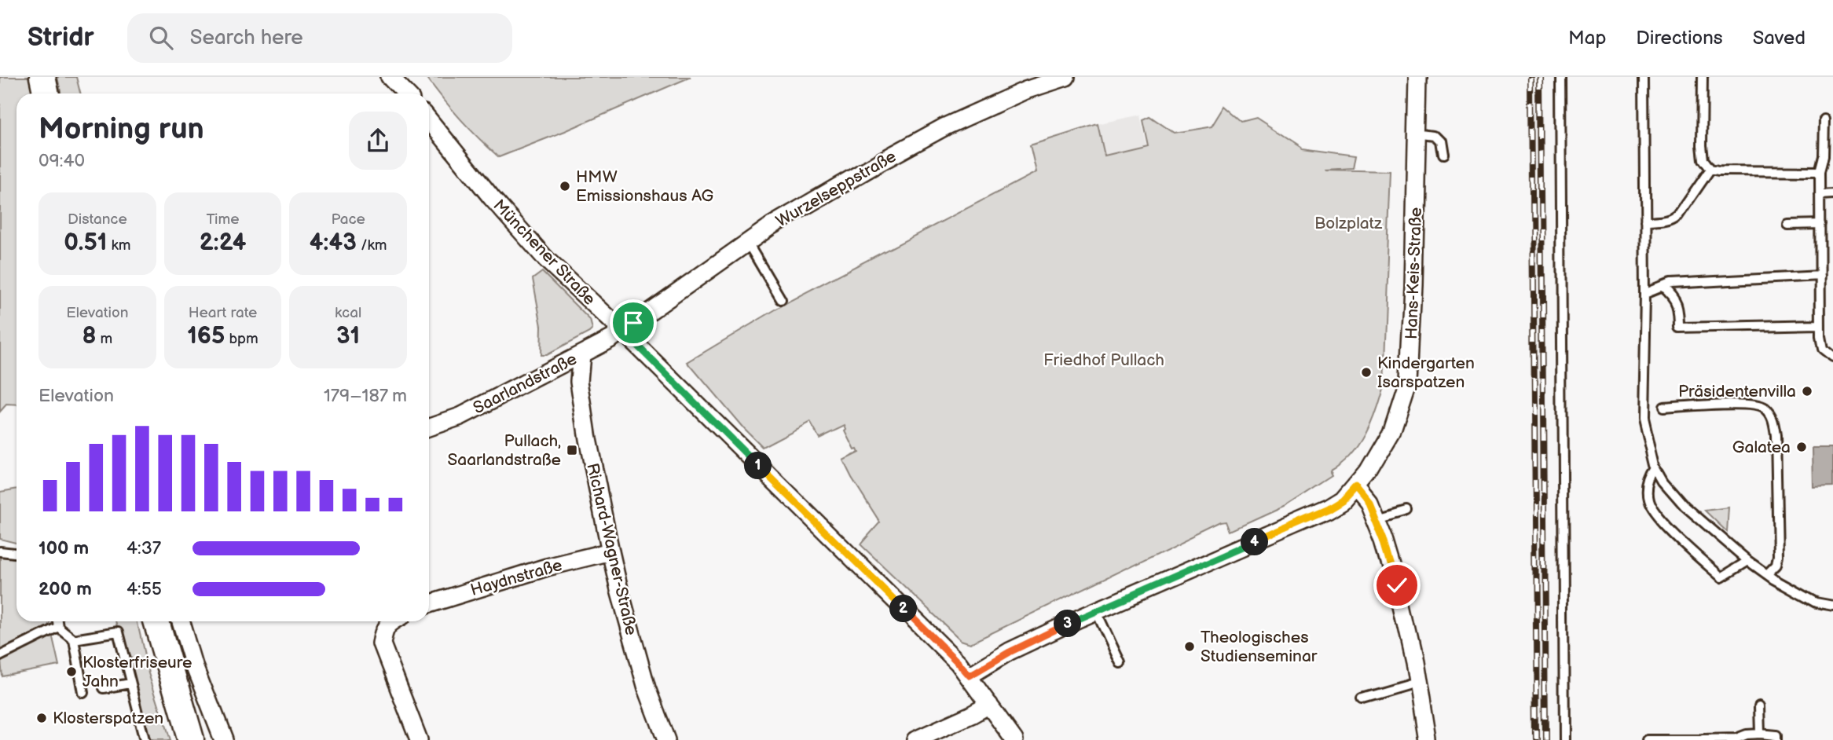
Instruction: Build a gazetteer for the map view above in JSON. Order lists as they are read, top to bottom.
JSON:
{
  "streets": {
    "street": [
      "Wurzelseppstraße",
      "Münchener Straße",
      "Hans-Keis-Straße",
      "Saarlandstraße",
      "Richard-Wagner-Straße",
      "Haydnstraße"
    ]
  },
  "crossings": [
    ["Wurzelseppstraße", "Münchener Straße"],
    ["Wurzelseppstraße", "Saarlandstraße"],
    ["Münchener Straße", "Hans-Keis-Straße"],
    ["Münchener Straße", "Saarlandstraße"],
    ["Saarlandstraße", "Richard-Wagner-Straße"],
    ["Richard-Wagner-Straße", "Haydnstraße"]
  ],
  "parks": ["Bolzplatz", "Friedhof Pullach"],
  "places": {
    "other": [
      "HMW Emissionshaus AG",
      "Kindergarten Isarspatzen",
      "Präsidentenvilla",
      "Galatea",
      "Theologisches Studienseminar",
      "Klosterfriseure Jahn",
      "Klosterspatzen"
    ],
    "transit": ["Pullach, Saarlandstraße"]
  },
  "page": {
    "header": "Stridr",
    "search": "Search here",
    "nav": ["Map", "Directions", "Saved"],
    "heading": ["Morning run", "09:40"],
    "stats": [
      ["Distance", "0.51 km"],
      ["Time", "2:24"],
      ["Pace", "4:43 /km"],
      ["Elevation", "8 m"],
      ["Heart rate", "165 bpm"],
      ["kcal", "31"]
    ],
    "chart": ["Elevation", "179–187 m"],
    "pins": [
      "1",
      "4",
      "2",
      "3"
    ],
    "list": [
      {
        "name": "100 m",
        "note": "4:37"
      },
      {
        "name": "200 m",
        "note": "4:55"
      }
    ]
  }
}
